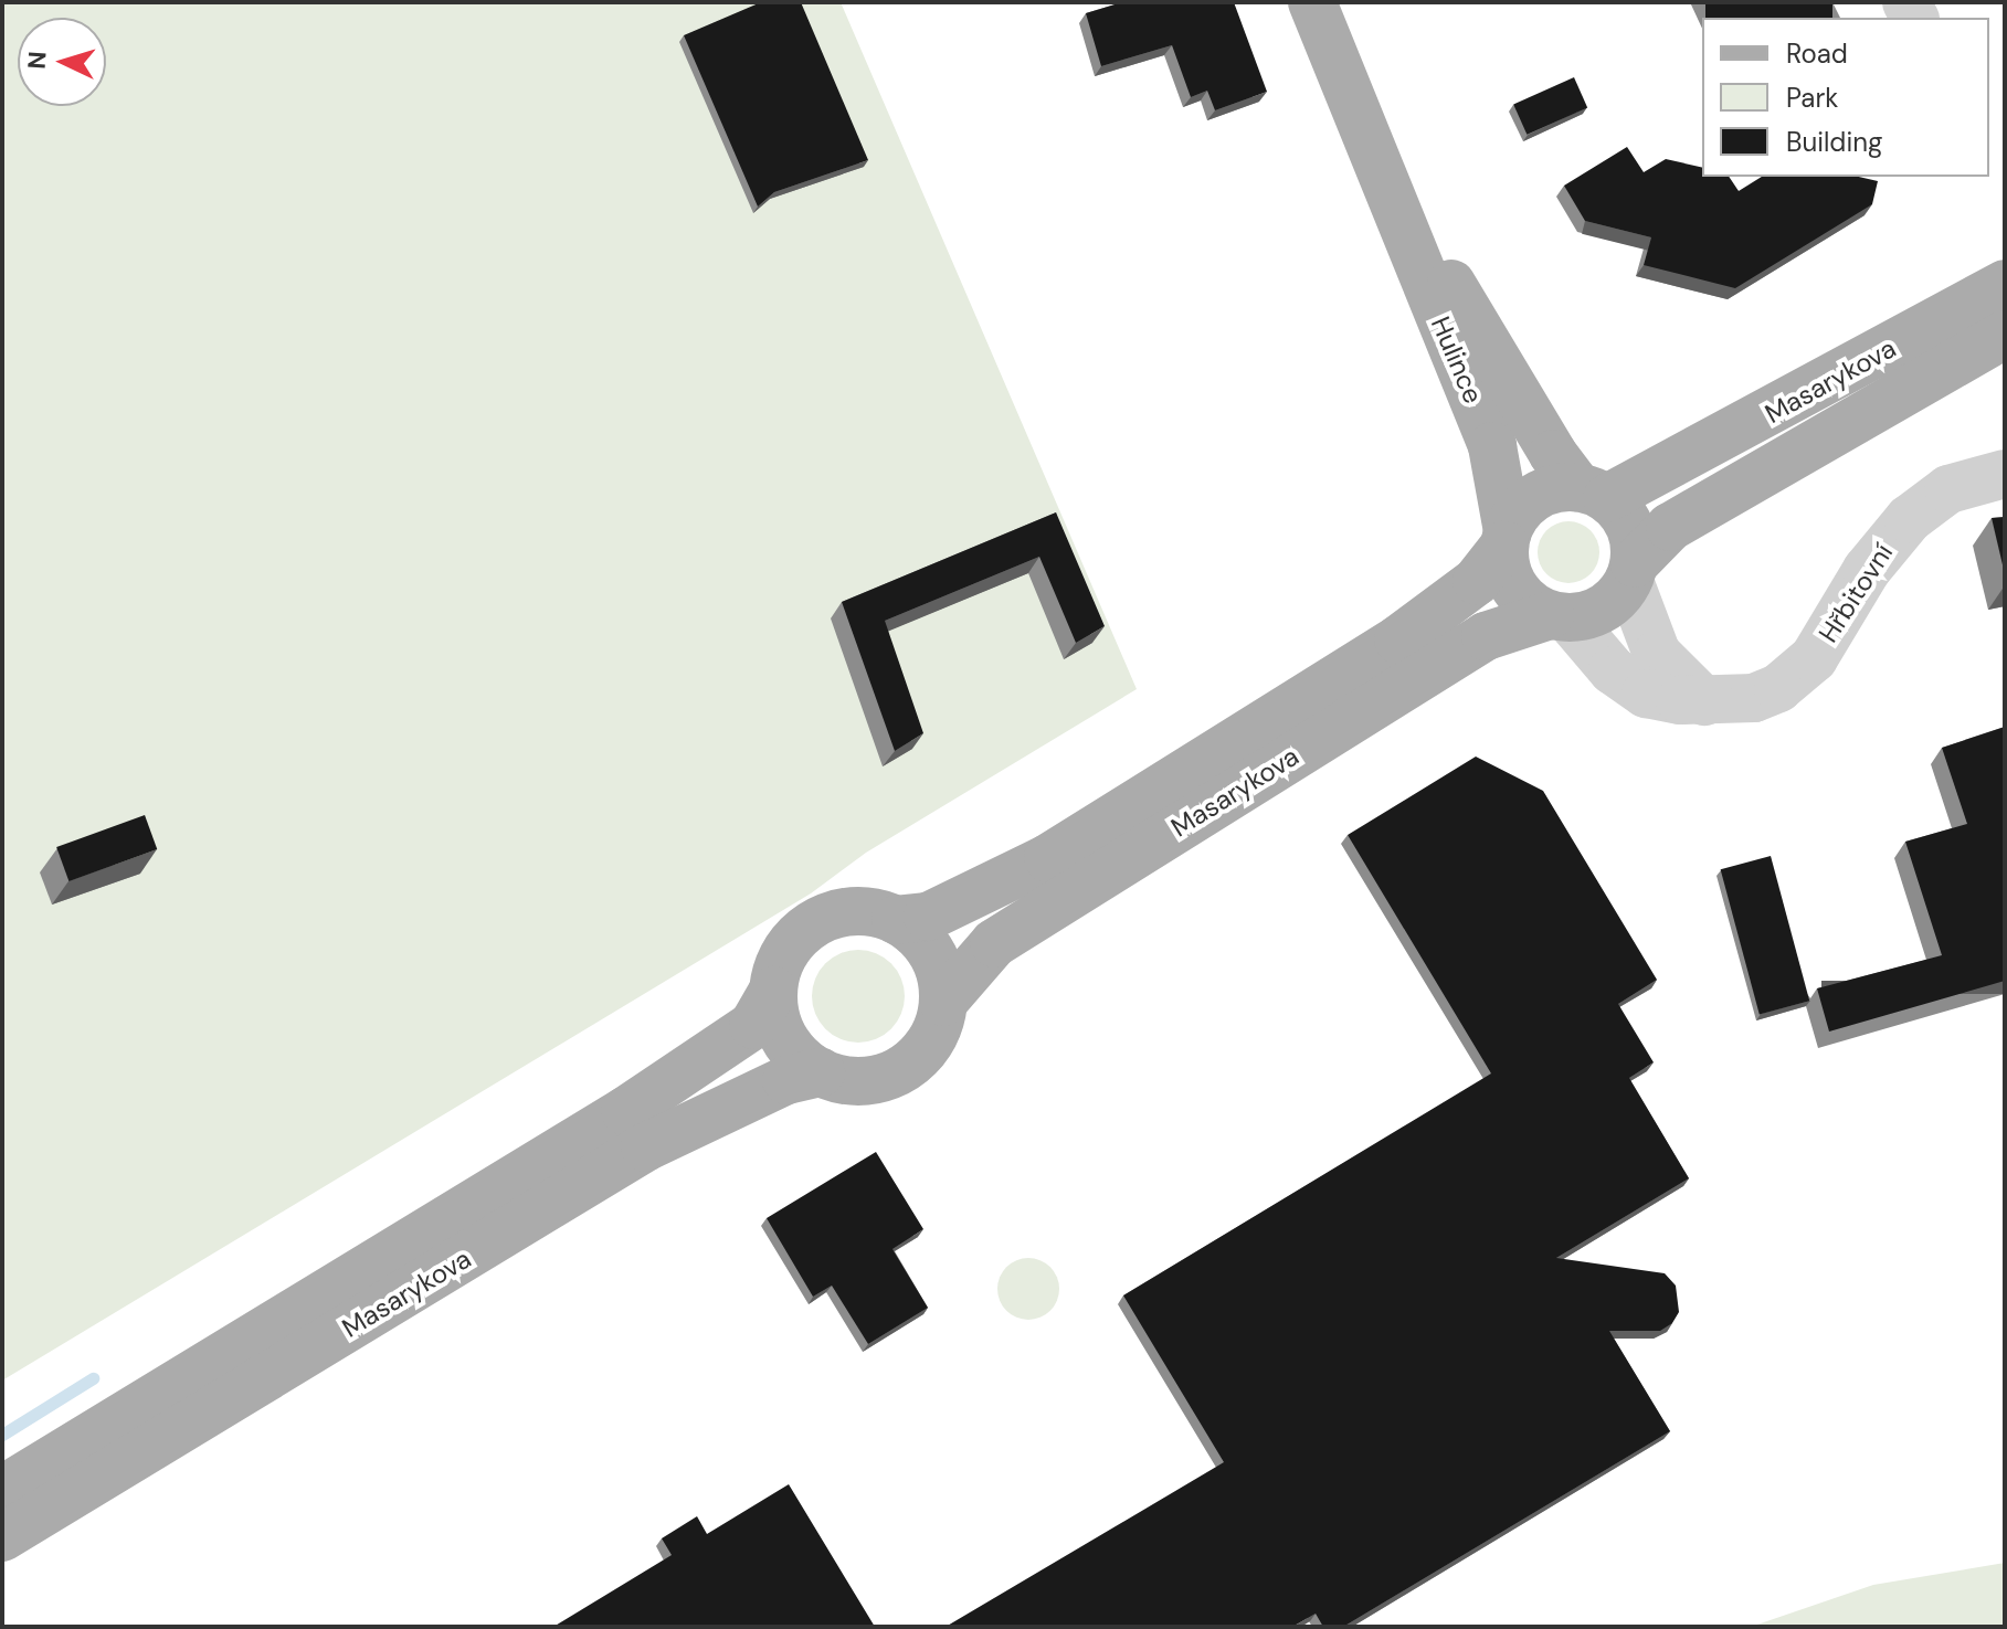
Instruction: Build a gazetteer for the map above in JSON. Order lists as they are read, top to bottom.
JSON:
{
  "streets": {
    "main road": ["Hulince", "Masarykova"],
    "street": ["Hřbitovní"]
  },
  "crossings": [
    ["Hulince", "Masarykova"],
    ["Hulince", "Hřbitovní"],
    ["Masarykova", "Hřbitovní"]
  ],
  "legend": ["Road", "Park", "Building"],
  "north": "left"
}
